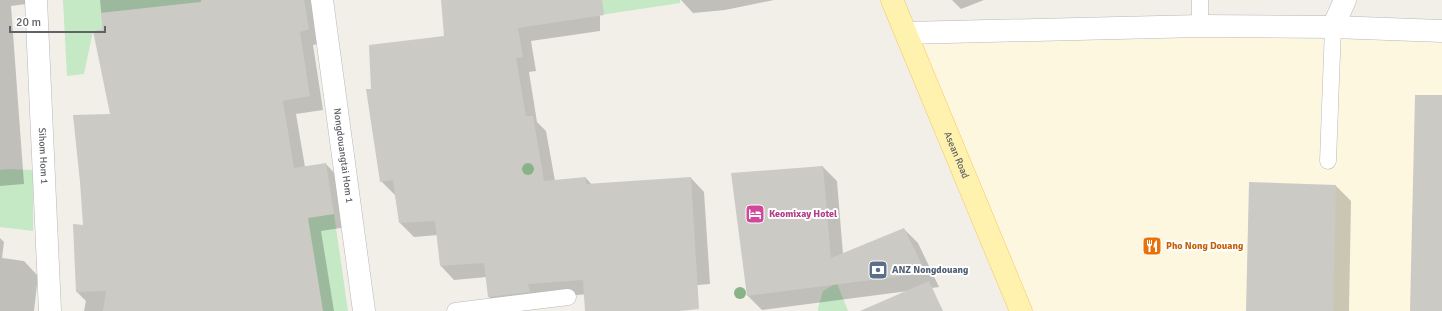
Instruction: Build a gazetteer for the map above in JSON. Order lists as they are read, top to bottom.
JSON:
{
  "streets": {
    "main road": ["Asean Road"],
    "street": ["Sihom Hom 1", "Nongdouangtai Hom 1"]
  },
  "places": {
    "hotel": ["Keomixay Hotel"],
    "restaurant": ["Pho Nong Douang"],
    "bank": ["ANZ Nongdouang"]
  },
  "scale_bar": "20 m"
}
